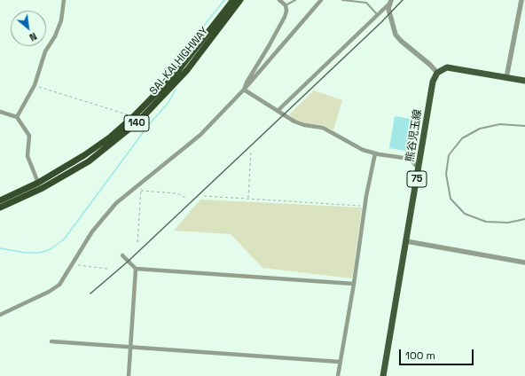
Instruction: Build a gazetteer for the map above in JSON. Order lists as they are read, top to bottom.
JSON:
{
  "streets": {
    "highway": ["SAI-KAI HIGHWAY", "140"],
    "main road": ["熊谷児玉線", "75"]
  },
  "scale_bar": "100 m",
  "north": "bottom right"
}
